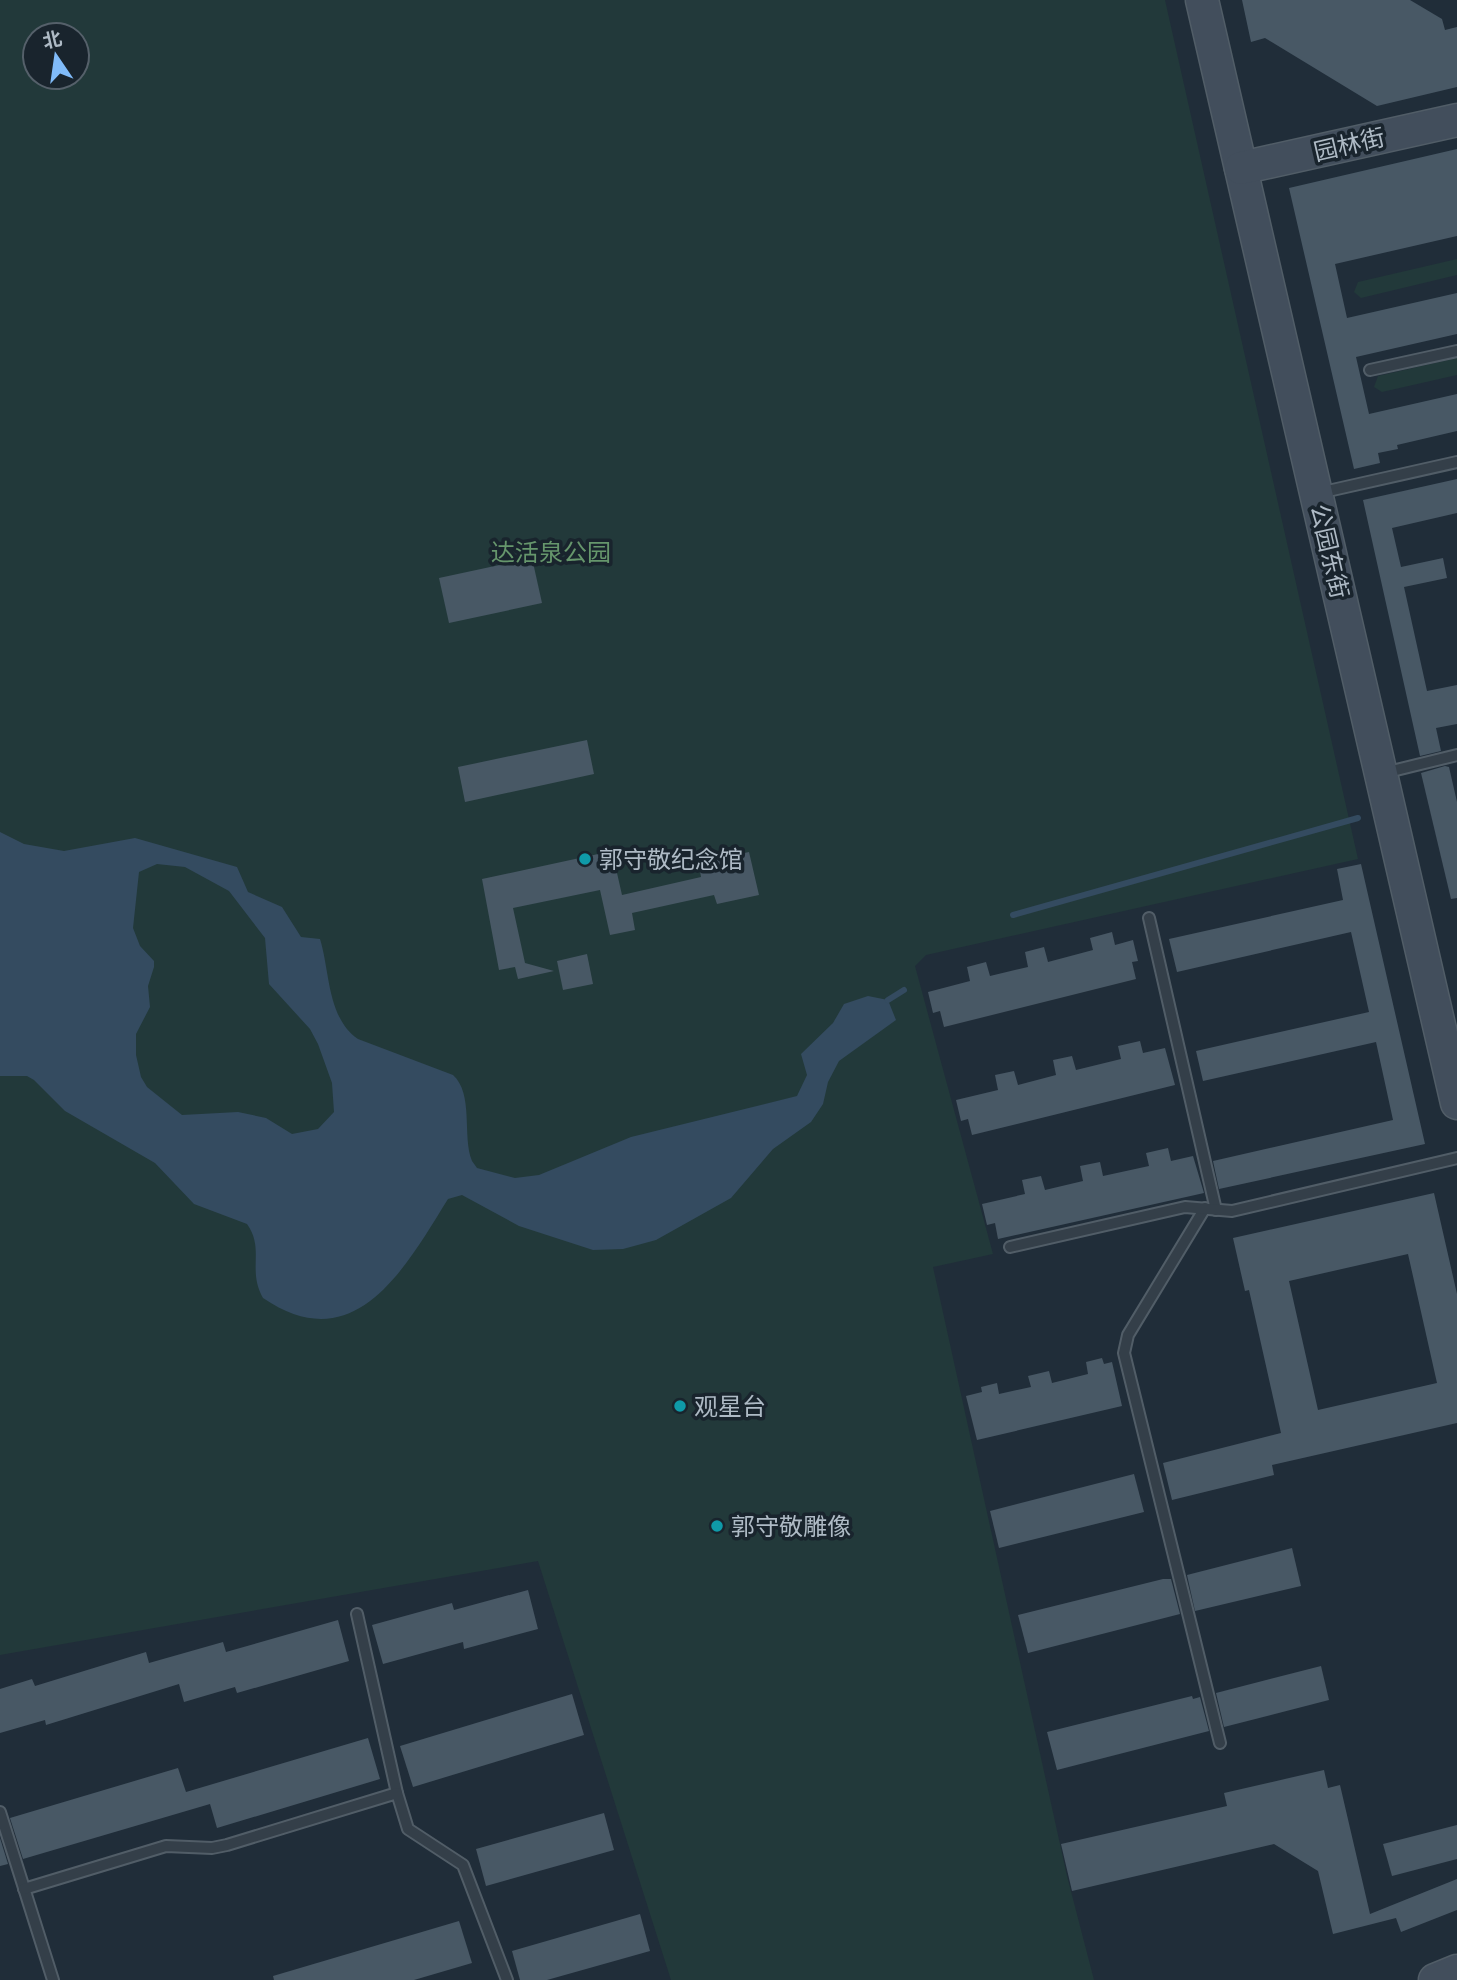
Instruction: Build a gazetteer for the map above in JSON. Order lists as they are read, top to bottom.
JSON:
{
  "streets": {
    "street": ["园林街", "公园东街"]
  },
  "crossings": [
    ["园林街", "公园东街"]
  ],
  "parks": ["达活泉公园"],
  "places": ["郭守敬纪念馆", "观星台", "郭守敬雕像"],
  "north": "top"
}
